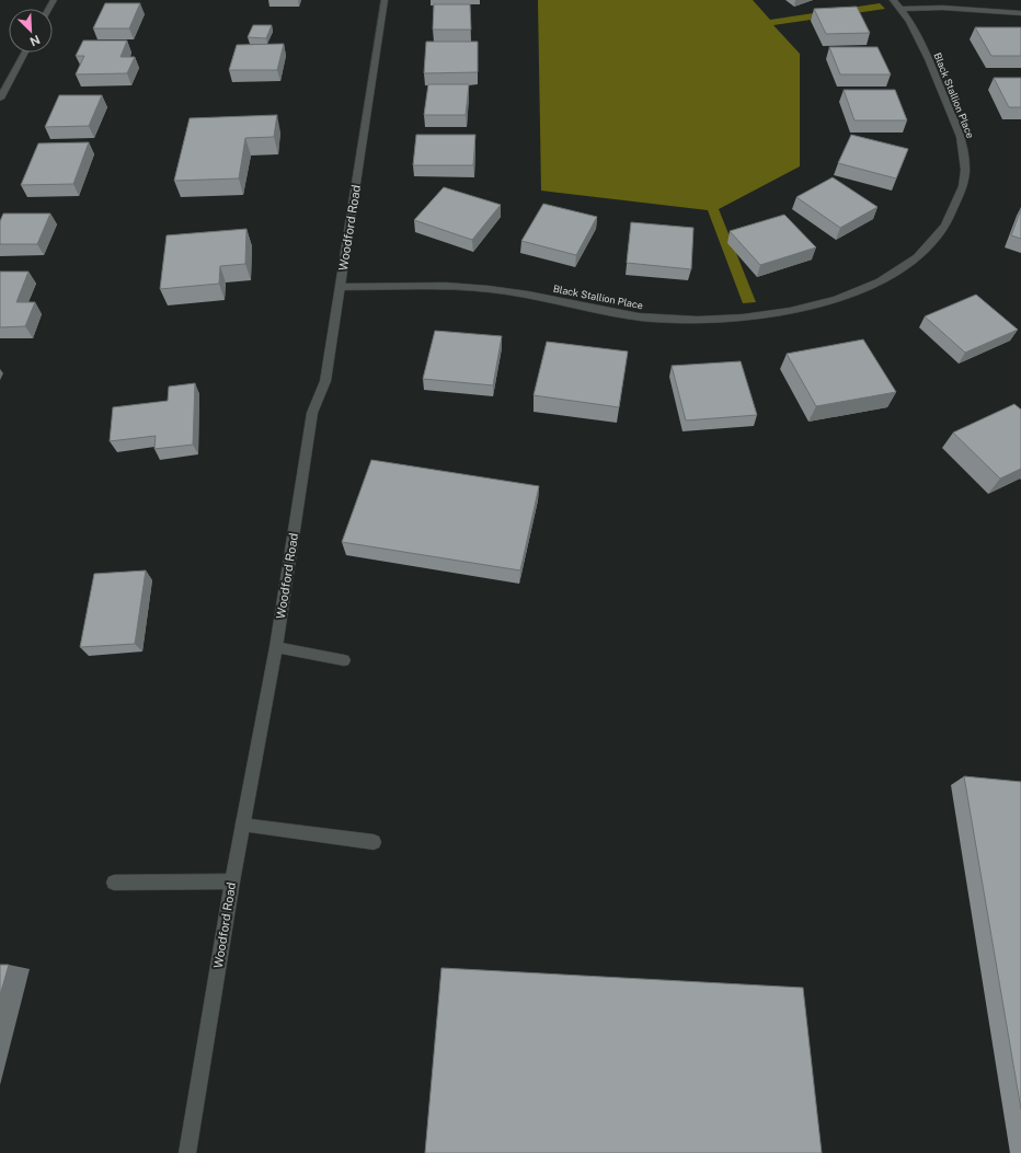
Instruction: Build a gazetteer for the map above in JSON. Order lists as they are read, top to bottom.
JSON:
{
  "streets": {
    "street": ["Black Stallion Place", "Woodford Road"]
  },
  "crossings": [
    ["Black Stallion Place", "Woodford Road"]
  ],
  "north": "bottom right"
}
